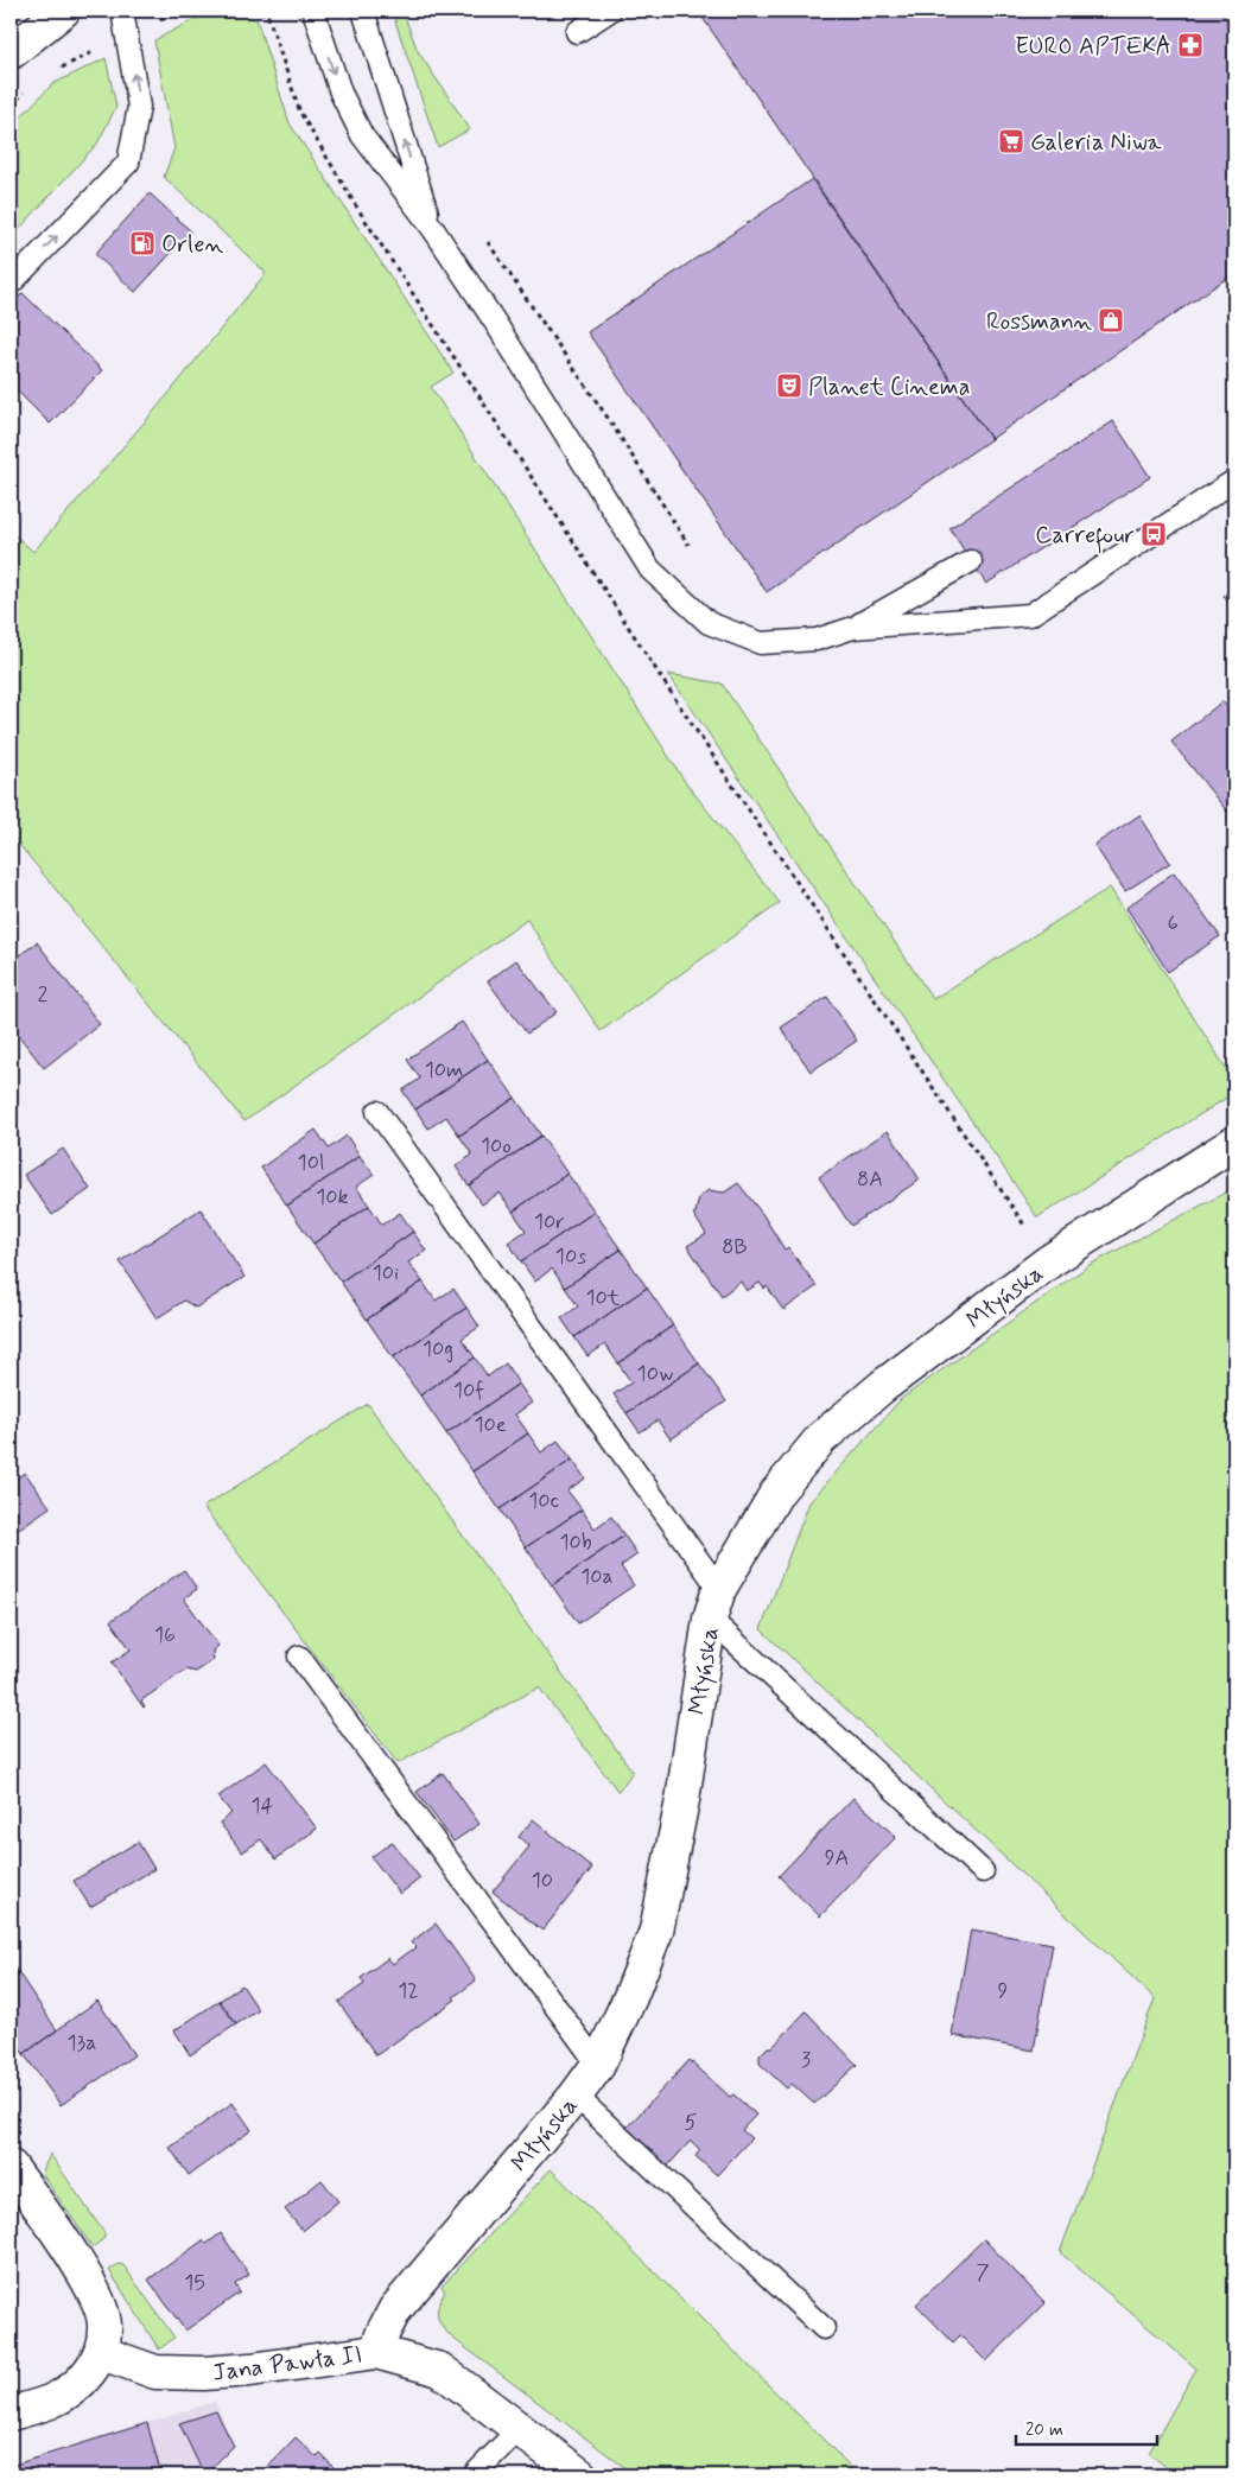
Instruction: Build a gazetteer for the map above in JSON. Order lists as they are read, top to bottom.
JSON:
{
  "streets": {
    "street": ["Młyńska", "Jana Pawła II"]
  },
  "crossings": [
    ["Młyńska", "Jana Pawła II"]
  ],
  "places": {
    "pharmacy": ["EURO APTEKA"],
    "supermarket": ["Galeria Niwa"],
    "fuel station": ["Orlen"],
    "shop": ["Rossmann"],
    "theatre": ["Planet Cinema"],
    "bus stop": ["Carrefour"]
  },
  "house_numbers": [
    "6",
    "2",
    "10m",
    "10o",
    "10l",
    "8A",
    "10k",
    "10r",
    "8B",
    "10s",
    "10i",
    "10t",
    "10g",
    "10w",
    "10f",
    "10e",
    "10c",
    "10b",
    "10a",
    "16",
    "14",
    "9A",
    "10",
    "12",
    "9",
    "13a",
    "3",
    "5",
    "7",
    "15"
  ],
  "scale_bar": "20 m"
}
